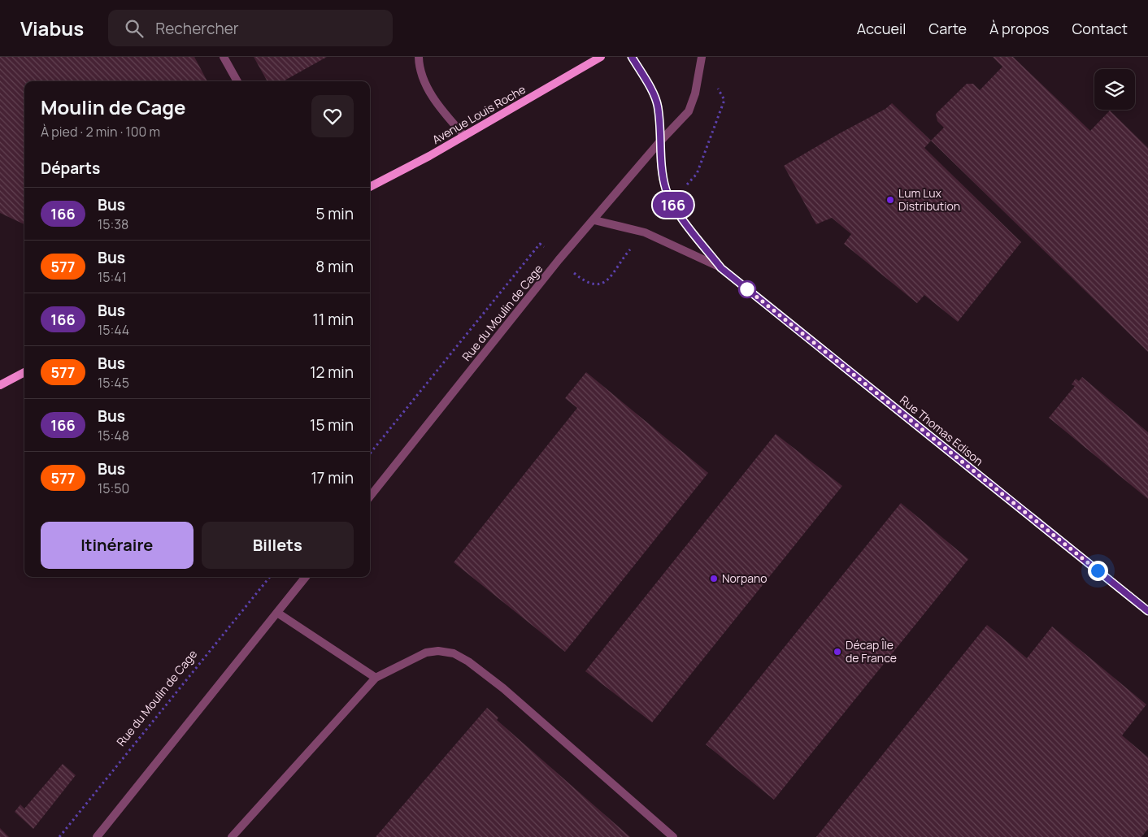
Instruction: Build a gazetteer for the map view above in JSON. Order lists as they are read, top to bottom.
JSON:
{
  "streets": {
    "main road": ["Avenue Louis Roche"],
    "street": ["Rue du Moulin de Cage", "Rue Thomas Edison"]
  },
  "crossings": [
    ["Rue du Moulin de Cage", "Rue Thomas Edison"]
  ],
  "places": ["Lum Lux Distribution", "Norpano", "Décap Île de France"],
  "lines": ["bus line 166"],
  "page": {
    "header": "Viabus",
    "search": "Rechercher",
    "nav": [
      "Accueil",
      "Carte",
      "À propos",
      "Contact"
    ],
    "on_map": "166",
    "heading": [
      ["Moulin de Cage", "À pied · 2 min · 100 m"],
      "Départs"
    ],
    "list": [
      {
        "mark": "166",
        "name": "Bus",
        "note": "15:38",
        "value": "5 min"
      },
      {
        "mark": "577",
        "name": "Bus",
        "note": "15:41",
        "value": "8 min"
      },
      {
        "mark": "166",
        "name": "Bus",
        "note": "15:44",
        "value": "11 min"
      },
      {
        "mark": "577",
        "name": "Bus",
        "note": "15:45",
        "value": "12 min"
      },
      {
        "mark": "166",
        "name": "Bus",
        "note": "15:48",
        "value": "15 min"
      },
      {
        "mark": "577",
        "name": "Bus",
        "note": "15:50",
        "value": "17 min"
      }
    ],
    "buttons": ["Itinéraire", "Billets"]
  }
}
